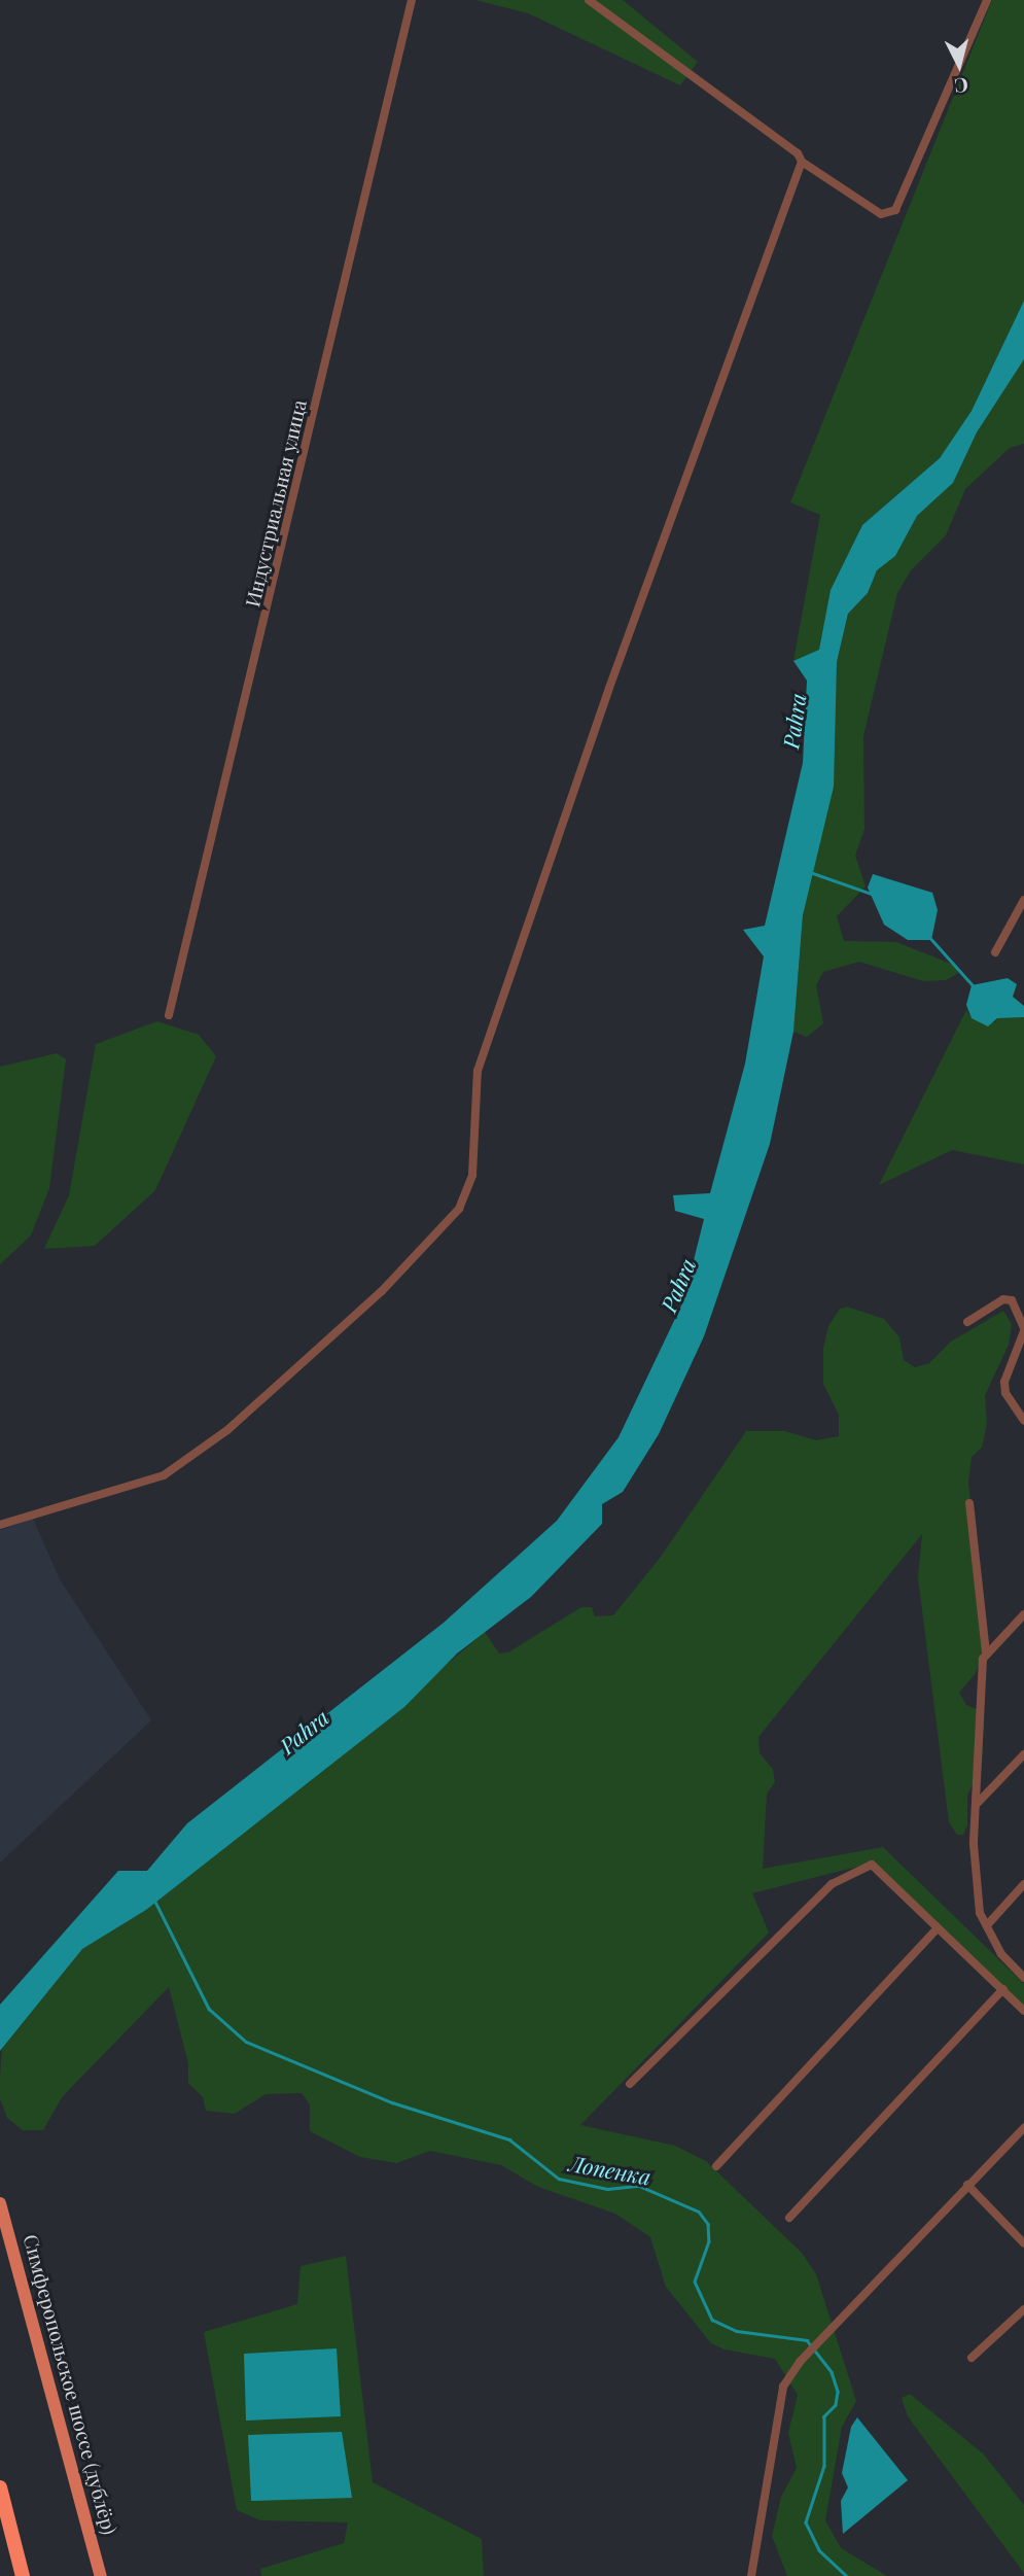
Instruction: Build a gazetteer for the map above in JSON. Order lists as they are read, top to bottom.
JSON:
{
  "streets": {
    "main road": ["Симферопольское шоссе (дублёр)"],
    "street": ["Индустриальная улица"]
  },
  "water": ["Pahra", "Лопенка"],
  "north": "bottom"
}
